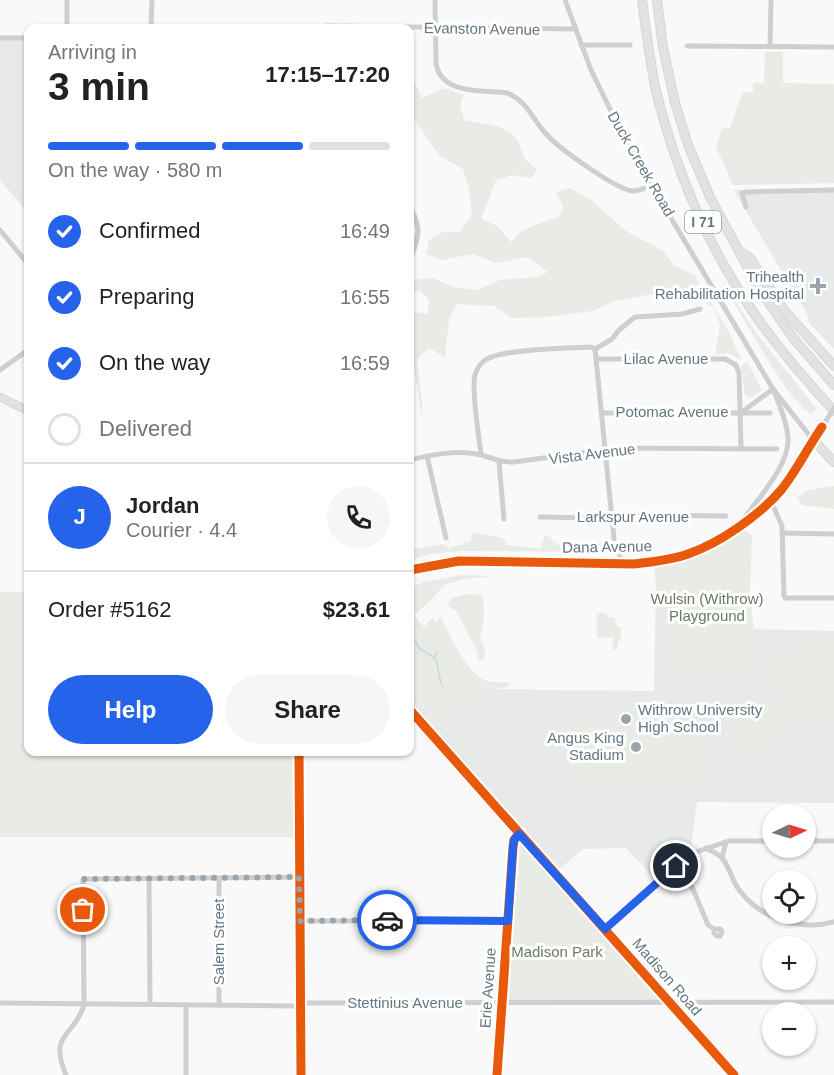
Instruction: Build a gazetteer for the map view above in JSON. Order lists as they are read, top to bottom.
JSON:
{
  "streets": {
    "highway": ["I 71"],
    "main road": ["Madison Road"],
    "street": [
      "Evanston Avenue",
      "Duck Creek Road",
      "Lilac Avenue",
      "Potomac Avenue",
      "Vista Avenue",
      "Larkspur Avenue",
      "Dana Avenue",
      "Salem Street",
      "Erie Avenue",
      "Stettinius Avenue"
    ]
  },
  "crossings": [
    ["Evanston Avenue", "Duck Creek Road"],
    ["Duck Creek Road", "Potomac Avenue"],
    ["Duck Creek Road", "Dana Avenue"],
    ["I 71", "Dana Avenue"],
    ["Lilac Avenue", "Potomac Avenue"],
    ["Salem Street", "Stettinius Avenue"],
    ["Madison Road", "Erie Avenue"],
    ["Madison Road", "Stettinius Avenue"],
    ["Erie Avenue", "Stettinius Avenue"]
  ],
  "parks": ["Wulsin (Withrow) Playground", "Madison Park"],
  "places": {
    "health": ["Trihealth Rehabilitation Hospital"],
    "other": ["Withrow University High School", "Angus King Stadium"]
  },
  "north": "right",
  "page": {
    "heading": ["3 min", "Arriving in", "17:15–17:20"],
    "panel": [
      "Jordan",
      "Courier · 4.4",
      "Order #5162",
      "$23.61"
    ],
    "bar": "On the way · 580 m",
    "list": [
      ["Confirmed", "16:49"],
      ["Preparing", "16:55"],
      ["On the way", "16:59"],
      "Delivered"
    ],
    "round": "J",
    "buttons": ["Help", "Share"],
    "map_buttons": ["+", "−"]
  }
}
